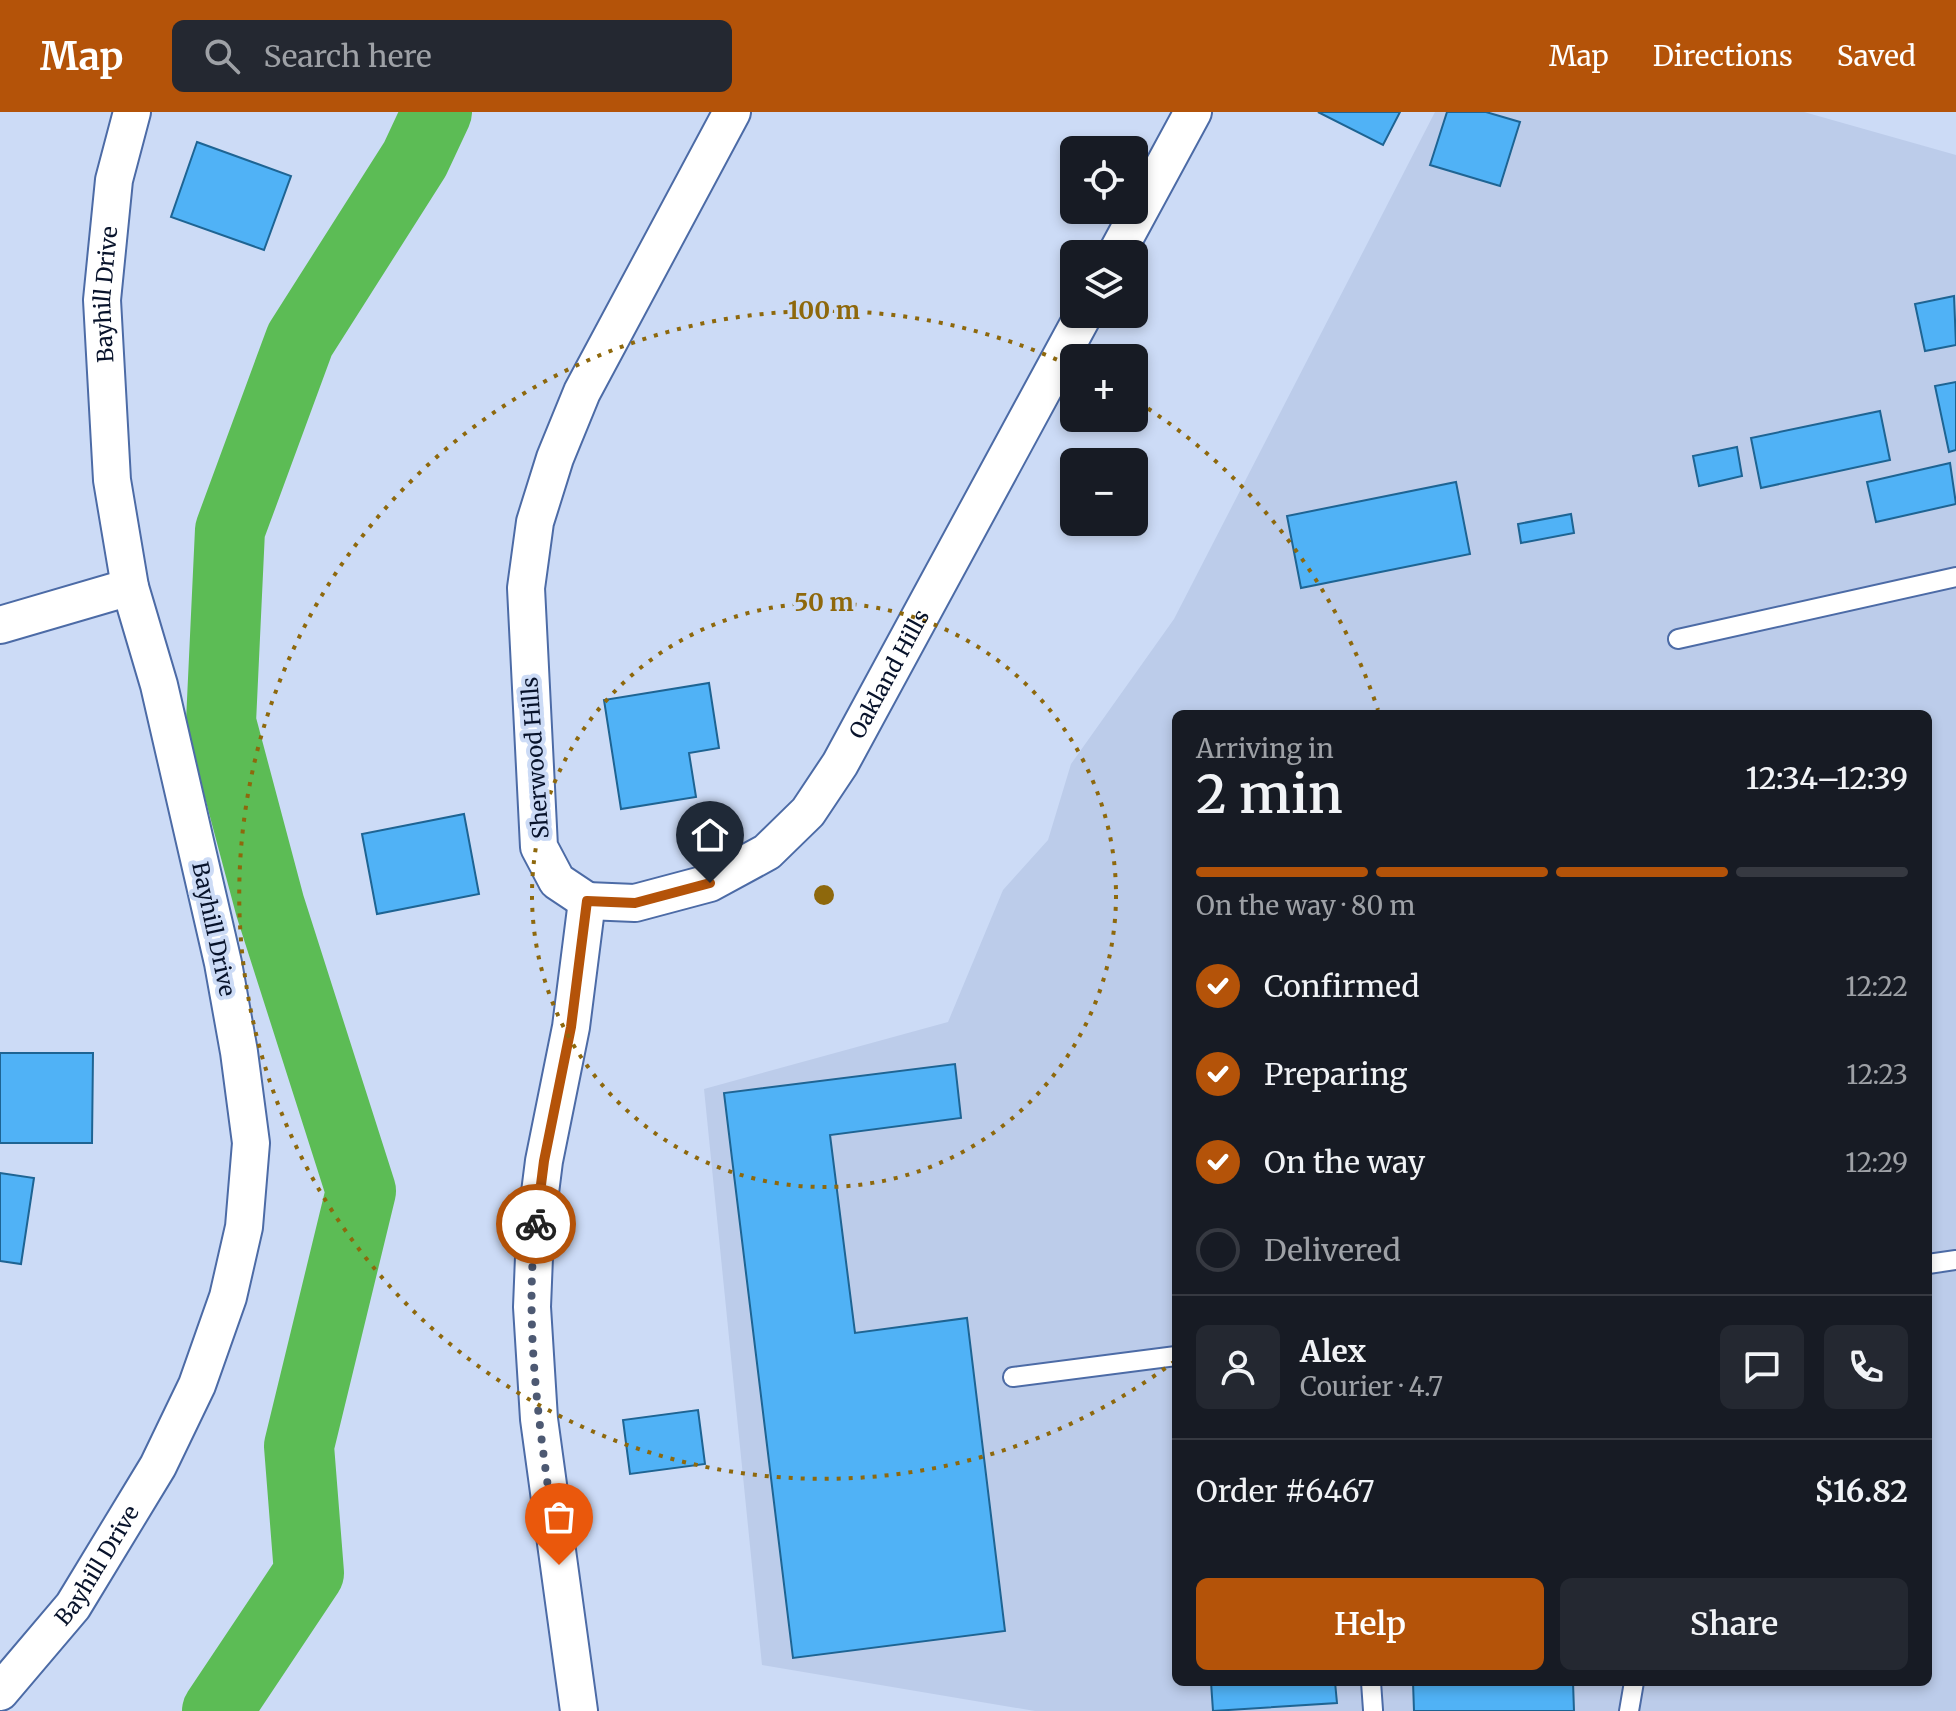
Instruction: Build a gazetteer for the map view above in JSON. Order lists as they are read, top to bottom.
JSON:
{
  "streets": {
    "street": ["Bayhill Drive", "Oakland Hills", "Sherwood Hills"]
  },
  "crossings": [
    ["Oakland Hills", "Sherwood Hills"]
  ],
  "page": {
    "header": "Map",
    "search": "Search here",
    "nav": ["Map", "Directions", "Saved"],
    "map_buttons": ["+", "−"],
    "heading": ["2 min", "Arriving in", "12:34–12:39"],
    "panel": [
      "Alex",
      "Courier · 4.7",
      "Order #6467",
      "$16.82"
    ],
    "bar": "On the way · 80 m",
    "list": [
      ["Confirmed", "12:22"],
      ["Preparing", "12:23"],
      ["On the way", "12:29"],
      "Delivered"
    ],
    "buttons": ["Help", "Share"]
  },
  "rings": ["100 m", "50 m"]
}
